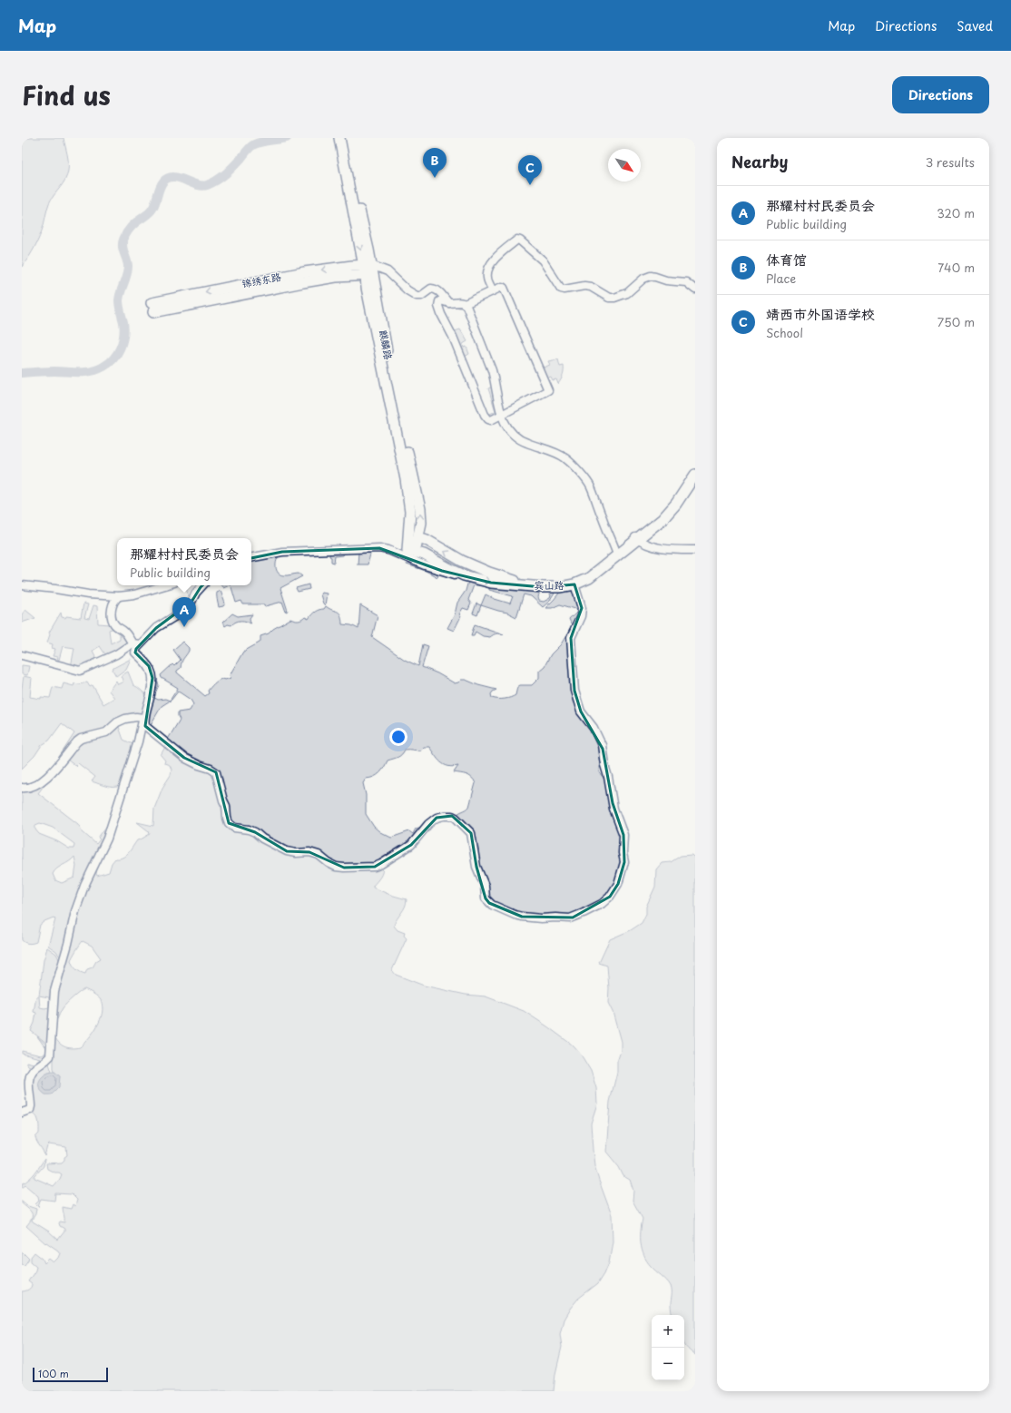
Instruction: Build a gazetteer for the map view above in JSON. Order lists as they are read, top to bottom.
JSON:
{
  "streets": {
    "main road": ["锦绣东路", "麒麟路", "宾山路"]
  },
  "crossings": [
    ["锦绣东路", "麒麟路"],
    ["麒麟路", "宾山路"]
  ],
  "scale_bar": "100 m",
  "north": "bottom right",
  "page": {
    "header": "Map",
    "nav": ["Map", "Directions", "Saved"],
    "title": "Find us",
    "buttons": "Directions",
    "heading": ["Nearby", "3 results"],
    "pins": ["B", "C", "A"],
    "list": [
      {
        "mark": "A",
        "name": "那耀村村民委员会",
        "note": "Public building",
        "value": "320 m"
      },
      {
        "mark": "B",
        "name": "体育馆",
        "note": "Place",
        "value": "740 m"
      },
      {
        "mark": "C",
        "name": "靖西市外国语学校",
        "note": "School",
        "value": "750 m"
      }
    ],
    "popup": ["那耀村村民委员会", "Public building"],
    "map_buttons": ["+", "−"],
    "scale": "100 m"
  }
}
